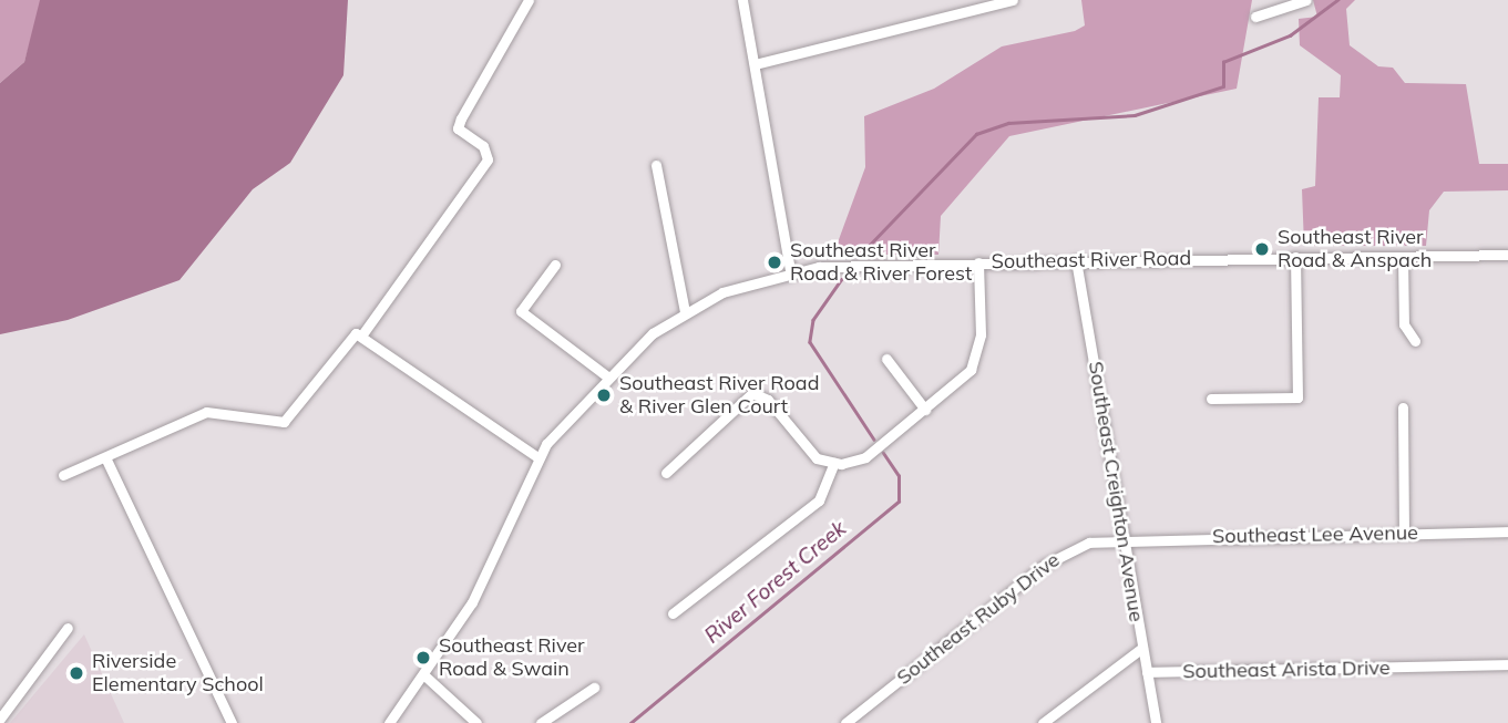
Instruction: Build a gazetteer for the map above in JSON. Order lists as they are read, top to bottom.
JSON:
{
  "streets": {
    "street": [
      "Southeast River Road",
      "Southeast Creighton Avenue",
      "Southeast Lee Avenue",
      "Southeast Ruby Drive",
      "Southeast Arista Drive"
    ]
  },
  "crossings": [
    ["Southeast River Road", "Southeast Creighton Avenue"],
    ["Southeast Creighton Avenue", "Southeast Lee Avenue"],
    ["Southeast Creighton Avenue", "Southeast Ruby Drive"],
    ["Southeast Creighton Avenue", "Southeast Arista Drive"],
    ["Southeast Lee Avenue", "Southeast Ruby Drive"]
  ],
  "water": ["River Forest Creek"],
  "places": [
    "Southeast River Road & Anspach",
    "Southeast River Road & River Forest",
    "Southeast River Road & River Glen Court",
    "Southeast River Road & Swain",
    "Riverside Elementary School"
  ]
}
